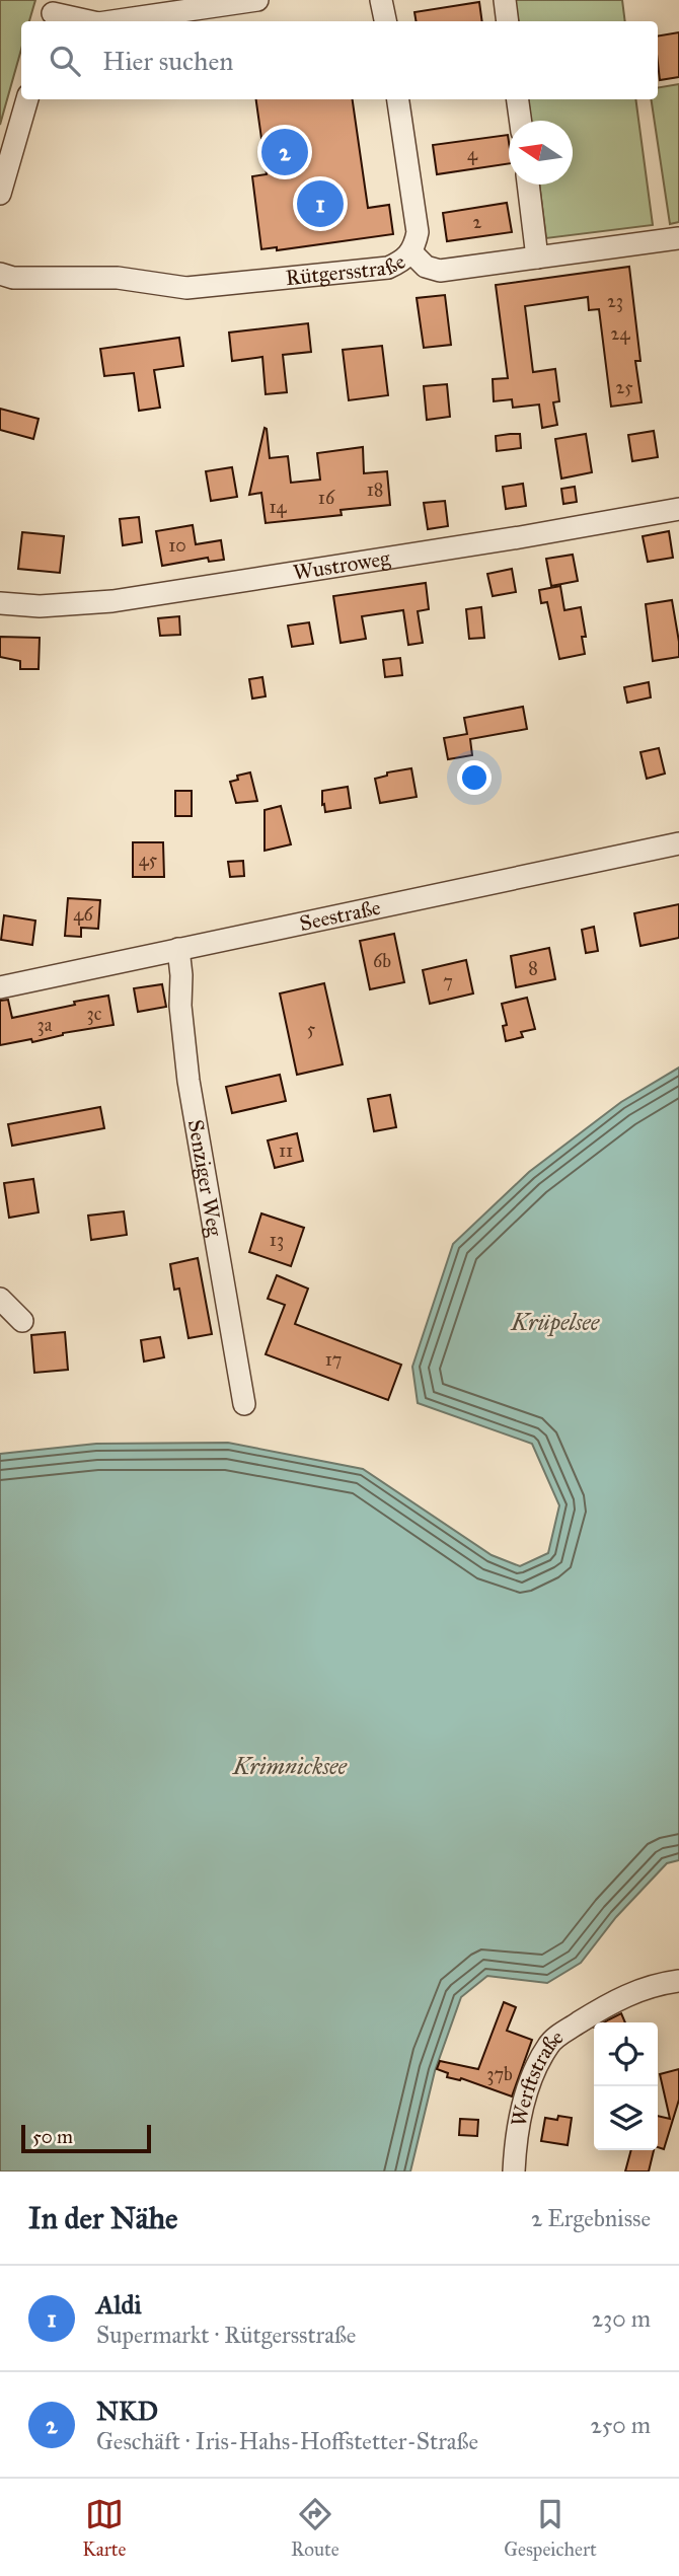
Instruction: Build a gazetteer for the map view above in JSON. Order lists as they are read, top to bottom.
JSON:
{
  "streets": {
    "street": [
      "Rütgersstraße",
      "Wustroweg",
      "Seestraße",
      "Senziger Weg",
      "Werftstraße"
    ]
  },
  "crossings": [
    ["Seestraße", "Senziger Weg"]
  ],
  "water": ["Krüpelsee", "Krimnicksee"],
  "house_numbers": [
    "4",
    "2",
    "23",
    "24",
    "25",
    "18",
    "16",
    "14",
    "10",
    "45",
    "46",
    "6b",
    "8",
    "7",
    "3c",
    "3a",
    "5",
    "11",
    "13",
    "17",
    "37b"
  ],
  "scale_bar": "50 m",
  "north": "left",
  "page": {
    "search": "Hier suchen",
    "pins": ["2", "1"],
    "scale": "50 m",
    "heading": ["In der Nähe", "2 Ergebnisse"],
    "list": [
      {
        "mark": "1",
        "name": "Aldi",
        "note": "Supermarkt · Rütgersstraße",
        "value": "230 m"
      },
      {
        "mark": "2",
        "name": "NKD",
        "note": "Geschäft · Iris-Hahs-Hoffstetter-Straße",
        "value": "250 m"
      }
    ],
    "nav": ["Karte", "Route", "Gespeichert"]
  }
}
